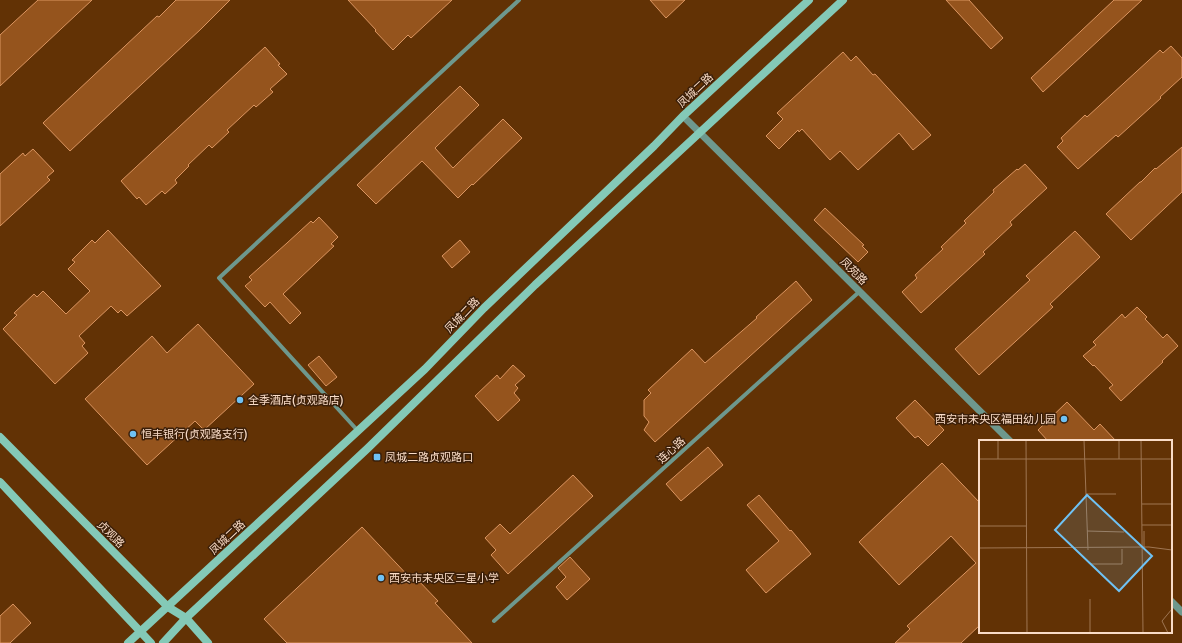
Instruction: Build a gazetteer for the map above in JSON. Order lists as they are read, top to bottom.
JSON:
{
  "streets": {
    "main road": ["凤城二路", "贞观路"],
    "street": ["凤苑路", "连心路"]
  },
  "crossings": [
    ["凤城二路", "凤苑路"],
    ["凤城二路", "贞观路"],
    ["凤苑路", "连心路"]
  ],
  "places": {
    "other": [
      "全季酒店(贞观路店)",
      "西安市未央区福田幼儿园",
      "恒丰银行(贞观路支行)",
      "西安市未央区三星小学"
    ],
    "transit": ["凤城二路贞观路口"]
  }
}
